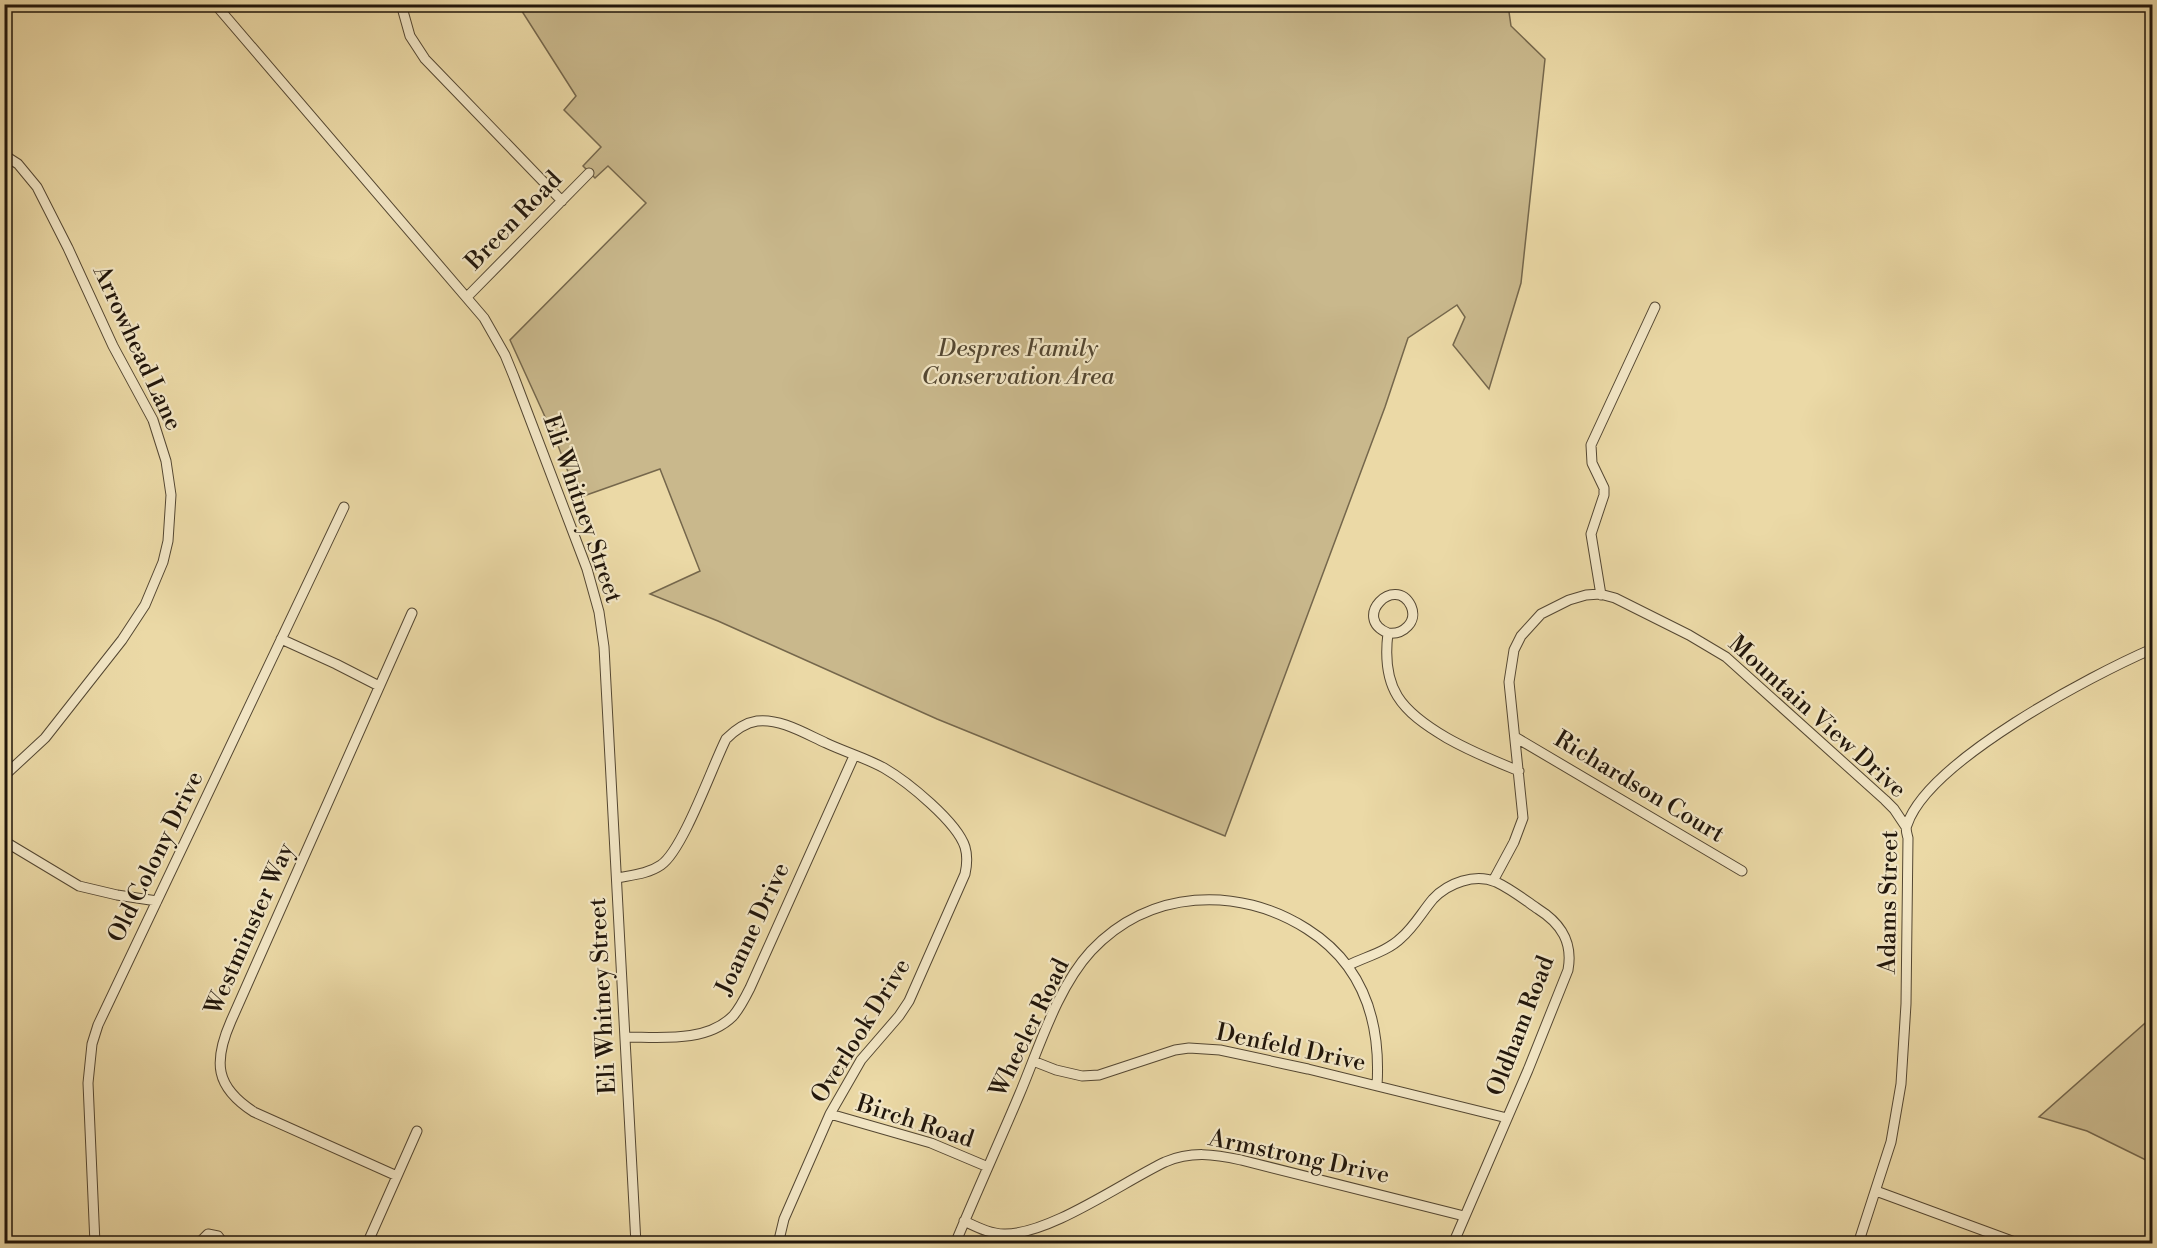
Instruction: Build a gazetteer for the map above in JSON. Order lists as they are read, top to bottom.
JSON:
{
  "streets": {
    "street": [
      "Breen Road",
      "Arrowhead Lane",
      "Eli Whitney Street",
      "Mountain View Drive",
      "Richardson Court",
      "Old Colony Drive",
      "Adams Street",
      "Westminster Way",
      "Joanne Drive",
      "Oldham Road",
      "Wheeler Road",
      "Overlook Drive",
      "Denfeld Drive",
      "Birch Road",
      "Armstrong Drive"
    ]
  },
  "crossings": [
    ["Breen Road", "Eli Whitney Street"],
    ["Eli Whitney Street", "Joanne Drive"],
    ["Eli Whitney Street", "Overlook Drive"],
    ["Mountain View Drive", "Adams Street"],
    ["Joanne Drive", "Overlook Drive"],
    ["Oldham Road", "Denfeld Drive"],
    ["Oldham Road", "Armstrong Drive"],
    ["Wheeler Road", "Denfeld Drive"],
    ["Wheeler Road", "Birch Road"],
    ["Wheeler Road", "Armstrong Drive"],
    ["Overlook Drive", "Birch Road"]
  ],
  "parks": ["Despres Family Conservation Area"]
}
